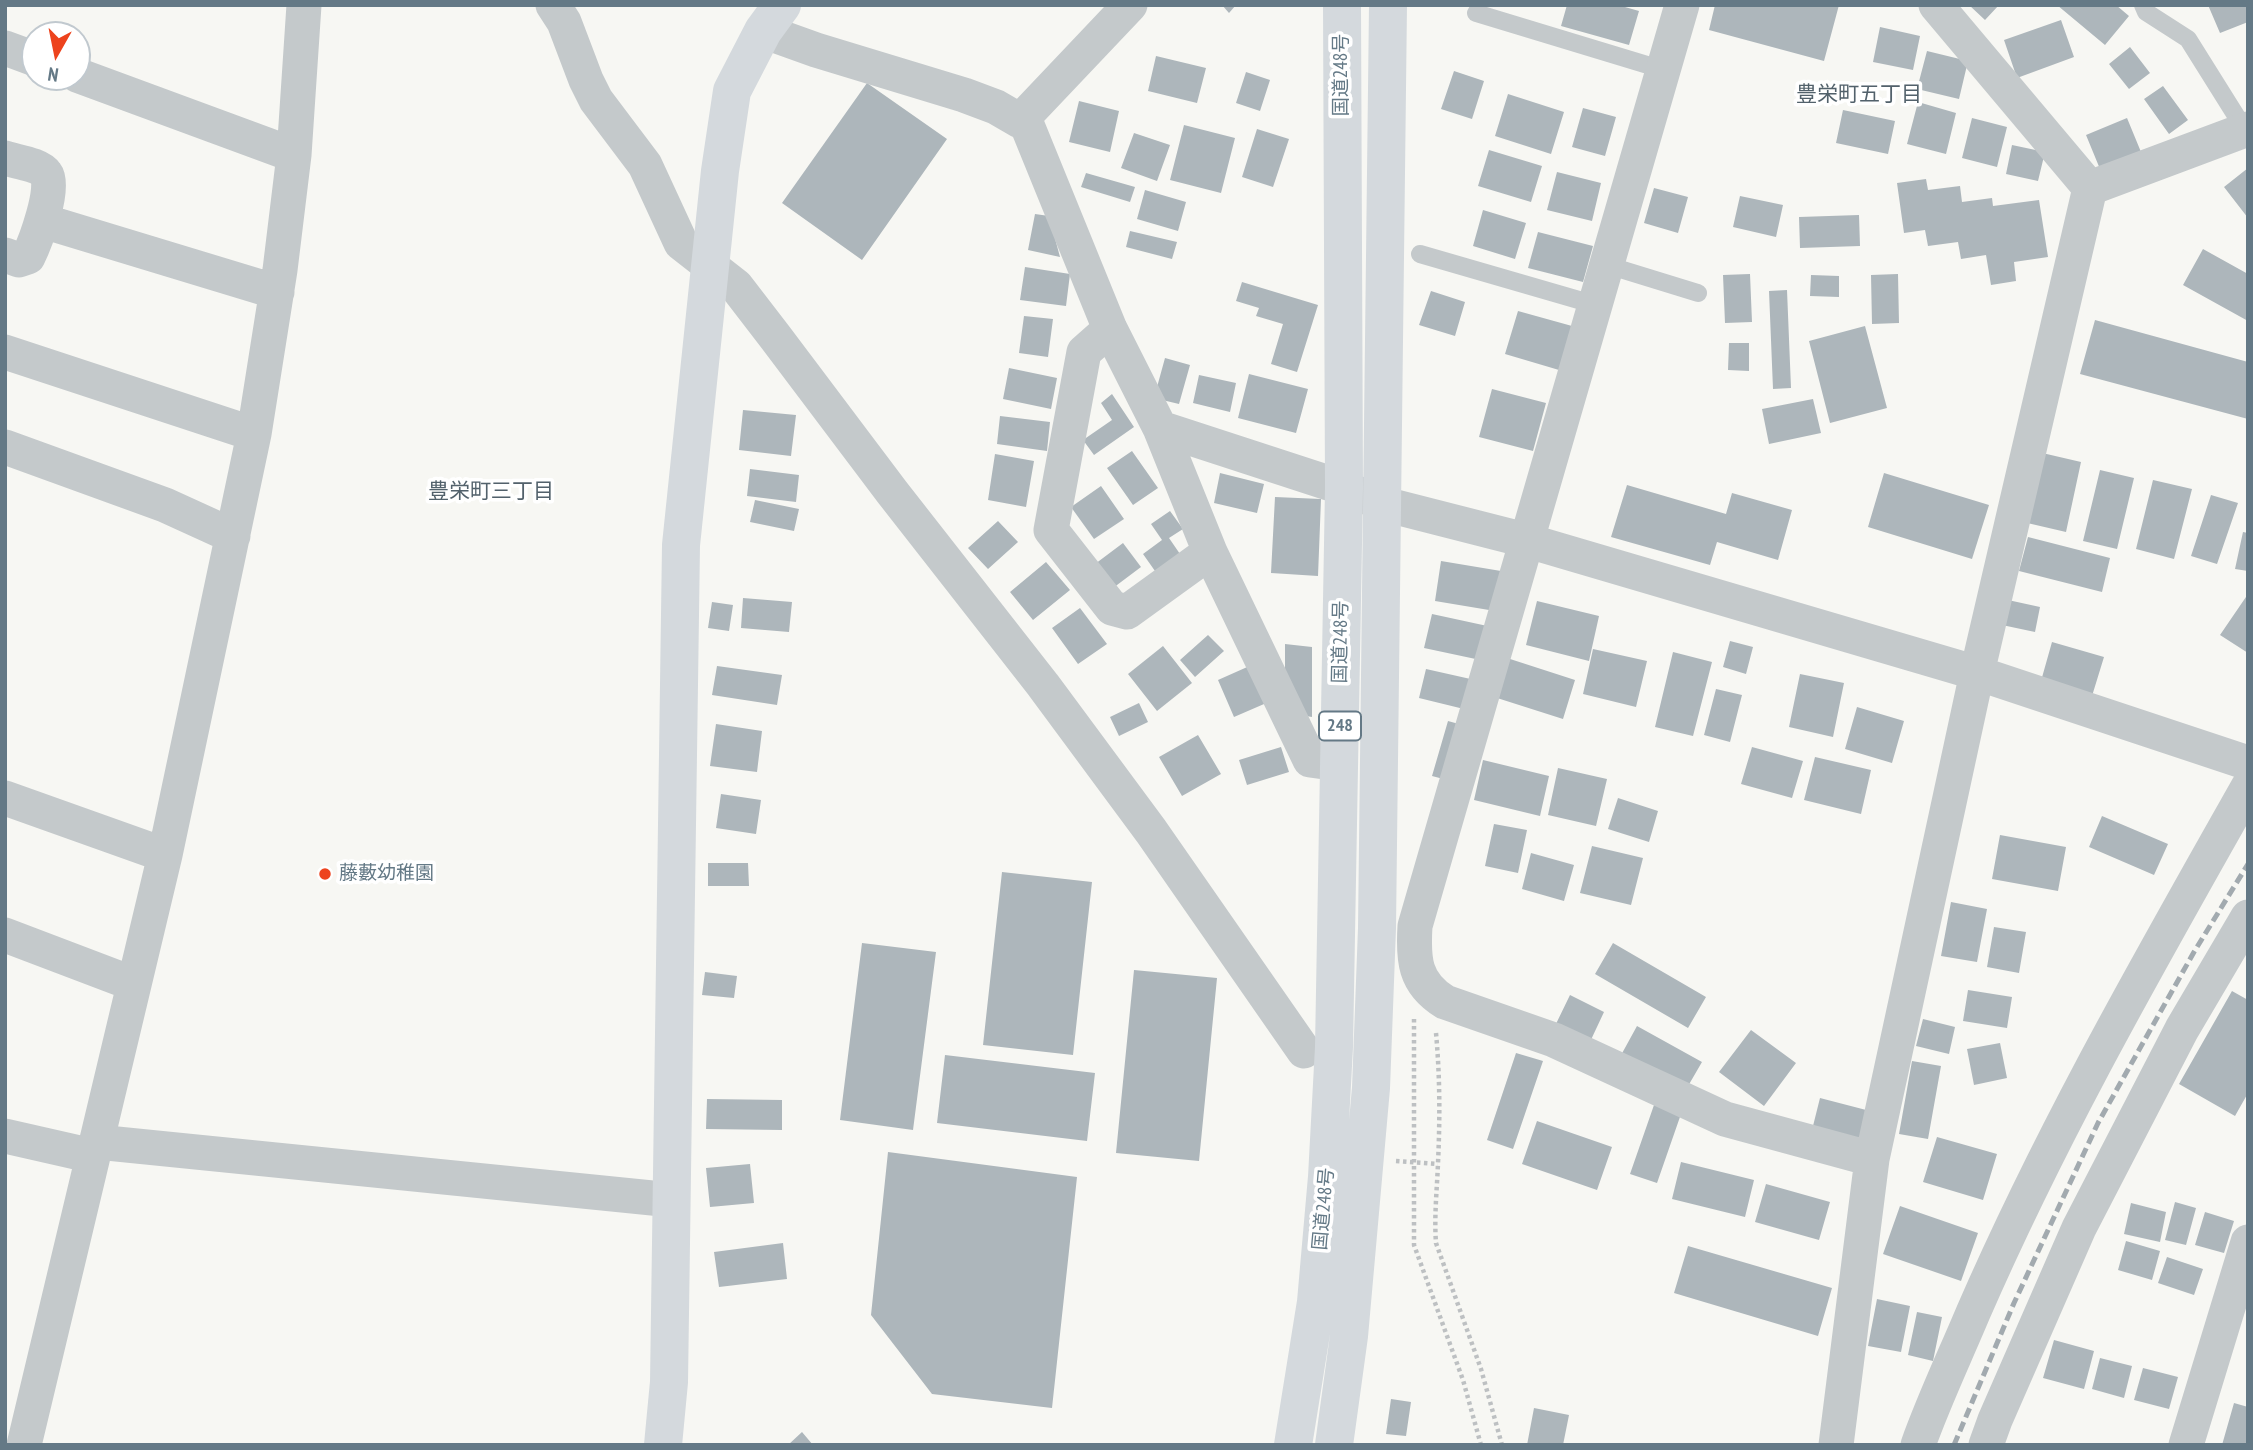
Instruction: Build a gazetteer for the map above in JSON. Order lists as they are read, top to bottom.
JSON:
{
  "streets": {
    "main road": ["国道248号", "248"]
  },
  "districts": ["豊栄町五丁目", "豊栄町三丁目"],
  "places": ["藤藪幼稚園"],
  "north": "bottom"
}
